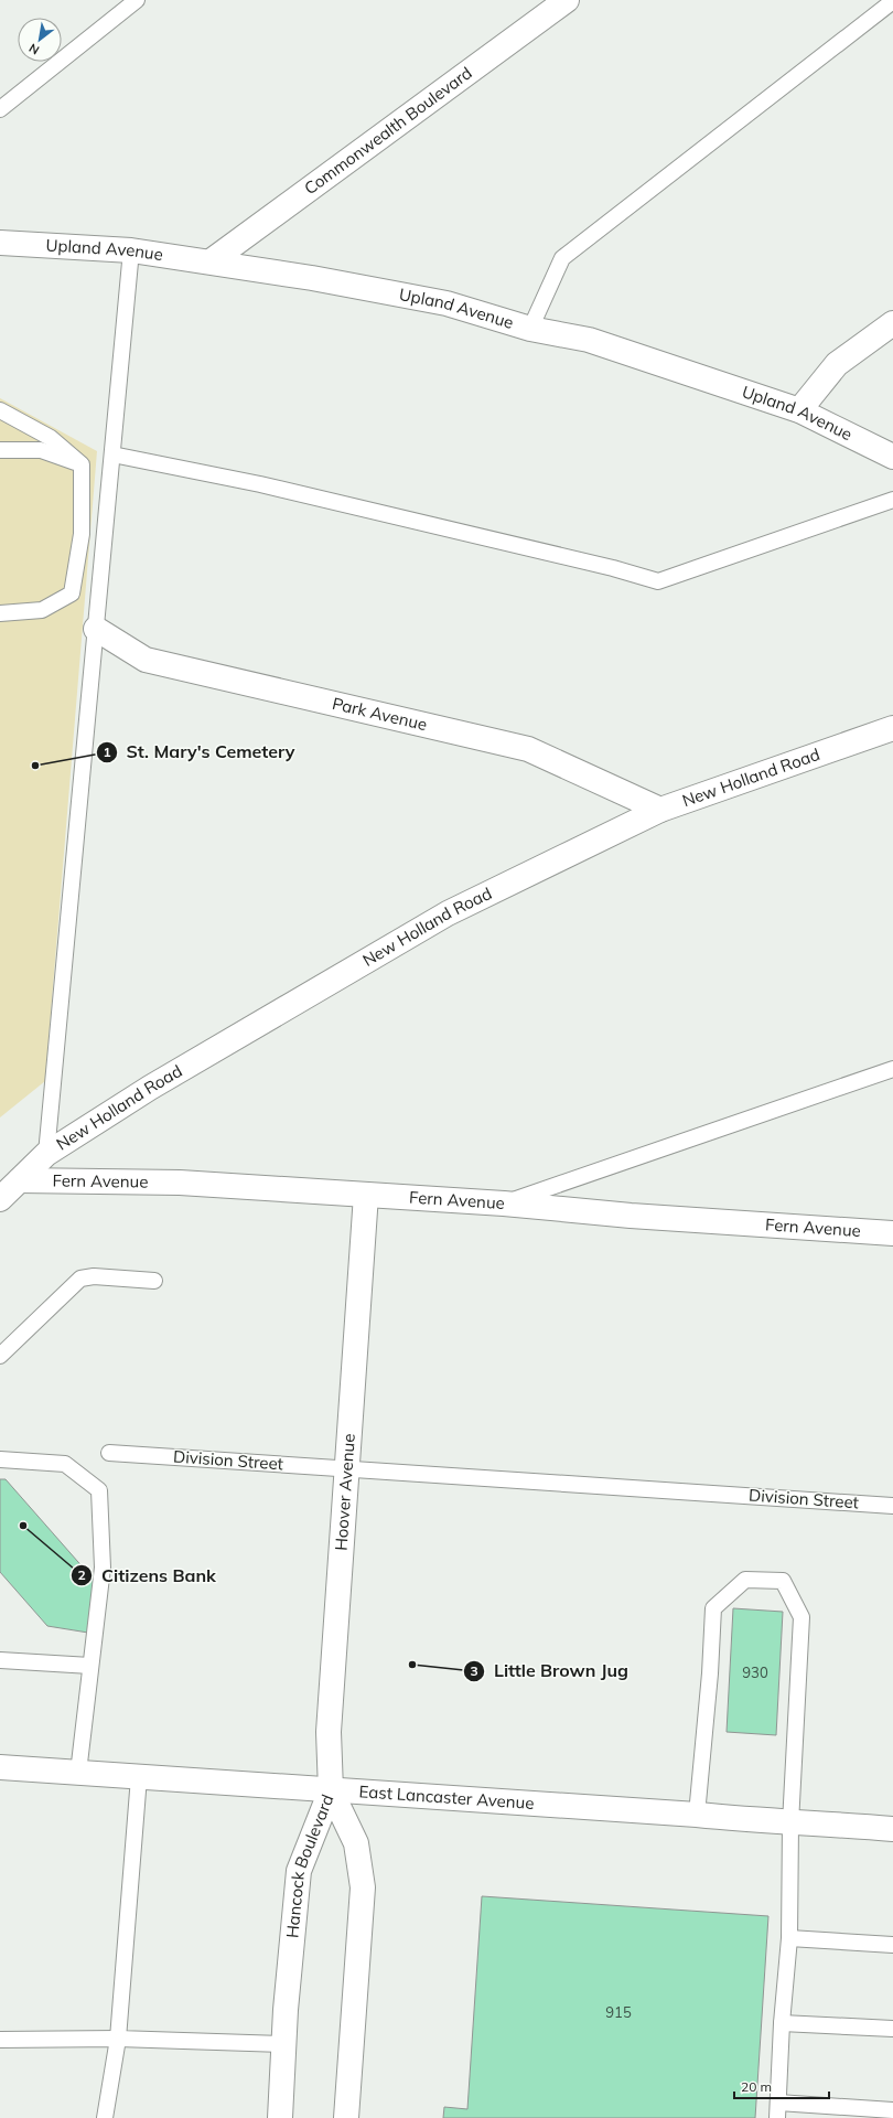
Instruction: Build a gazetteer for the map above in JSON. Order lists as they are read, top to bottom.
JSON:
{
  "streets": {
    "street": [
      "Commonwealth Boulevard",
      "Upland Avenue",
      "Park Avenue",
      "New Holland Road",
      "Fern Avenue",
      "Hoover Avenue",
      "East Lancaster Avenue",
      "Hancock Boulevard"
    ],
    "lane": ["Division Street"]
  },
  "crossings": [
    ["Commonwealth Boulevard", "Upland Avenue"],
    ["Park Avenue", "New Holland Road"],
    ["New Holland Road", "Fern Avenue"],
    ["Fern Avenue", "Hoover Avenue"],
    ["Division Street", "Hoover Avenue"],
    ["Hoover Avenue", "East Lancaster Avenue"],
    ["Hoover Avenue", "Hancock Boulevard"],
    ["East Lancaster Avenue", "Hancock Boulevard"]
  ],
  "places": ["St. Mary's Cemetery", "Citizens Bank", "Little Brown Jug"],
  "house_numbers": ["930", "915"],
  "scale_bar": "20 m",
  "north": "bottom left"
}
